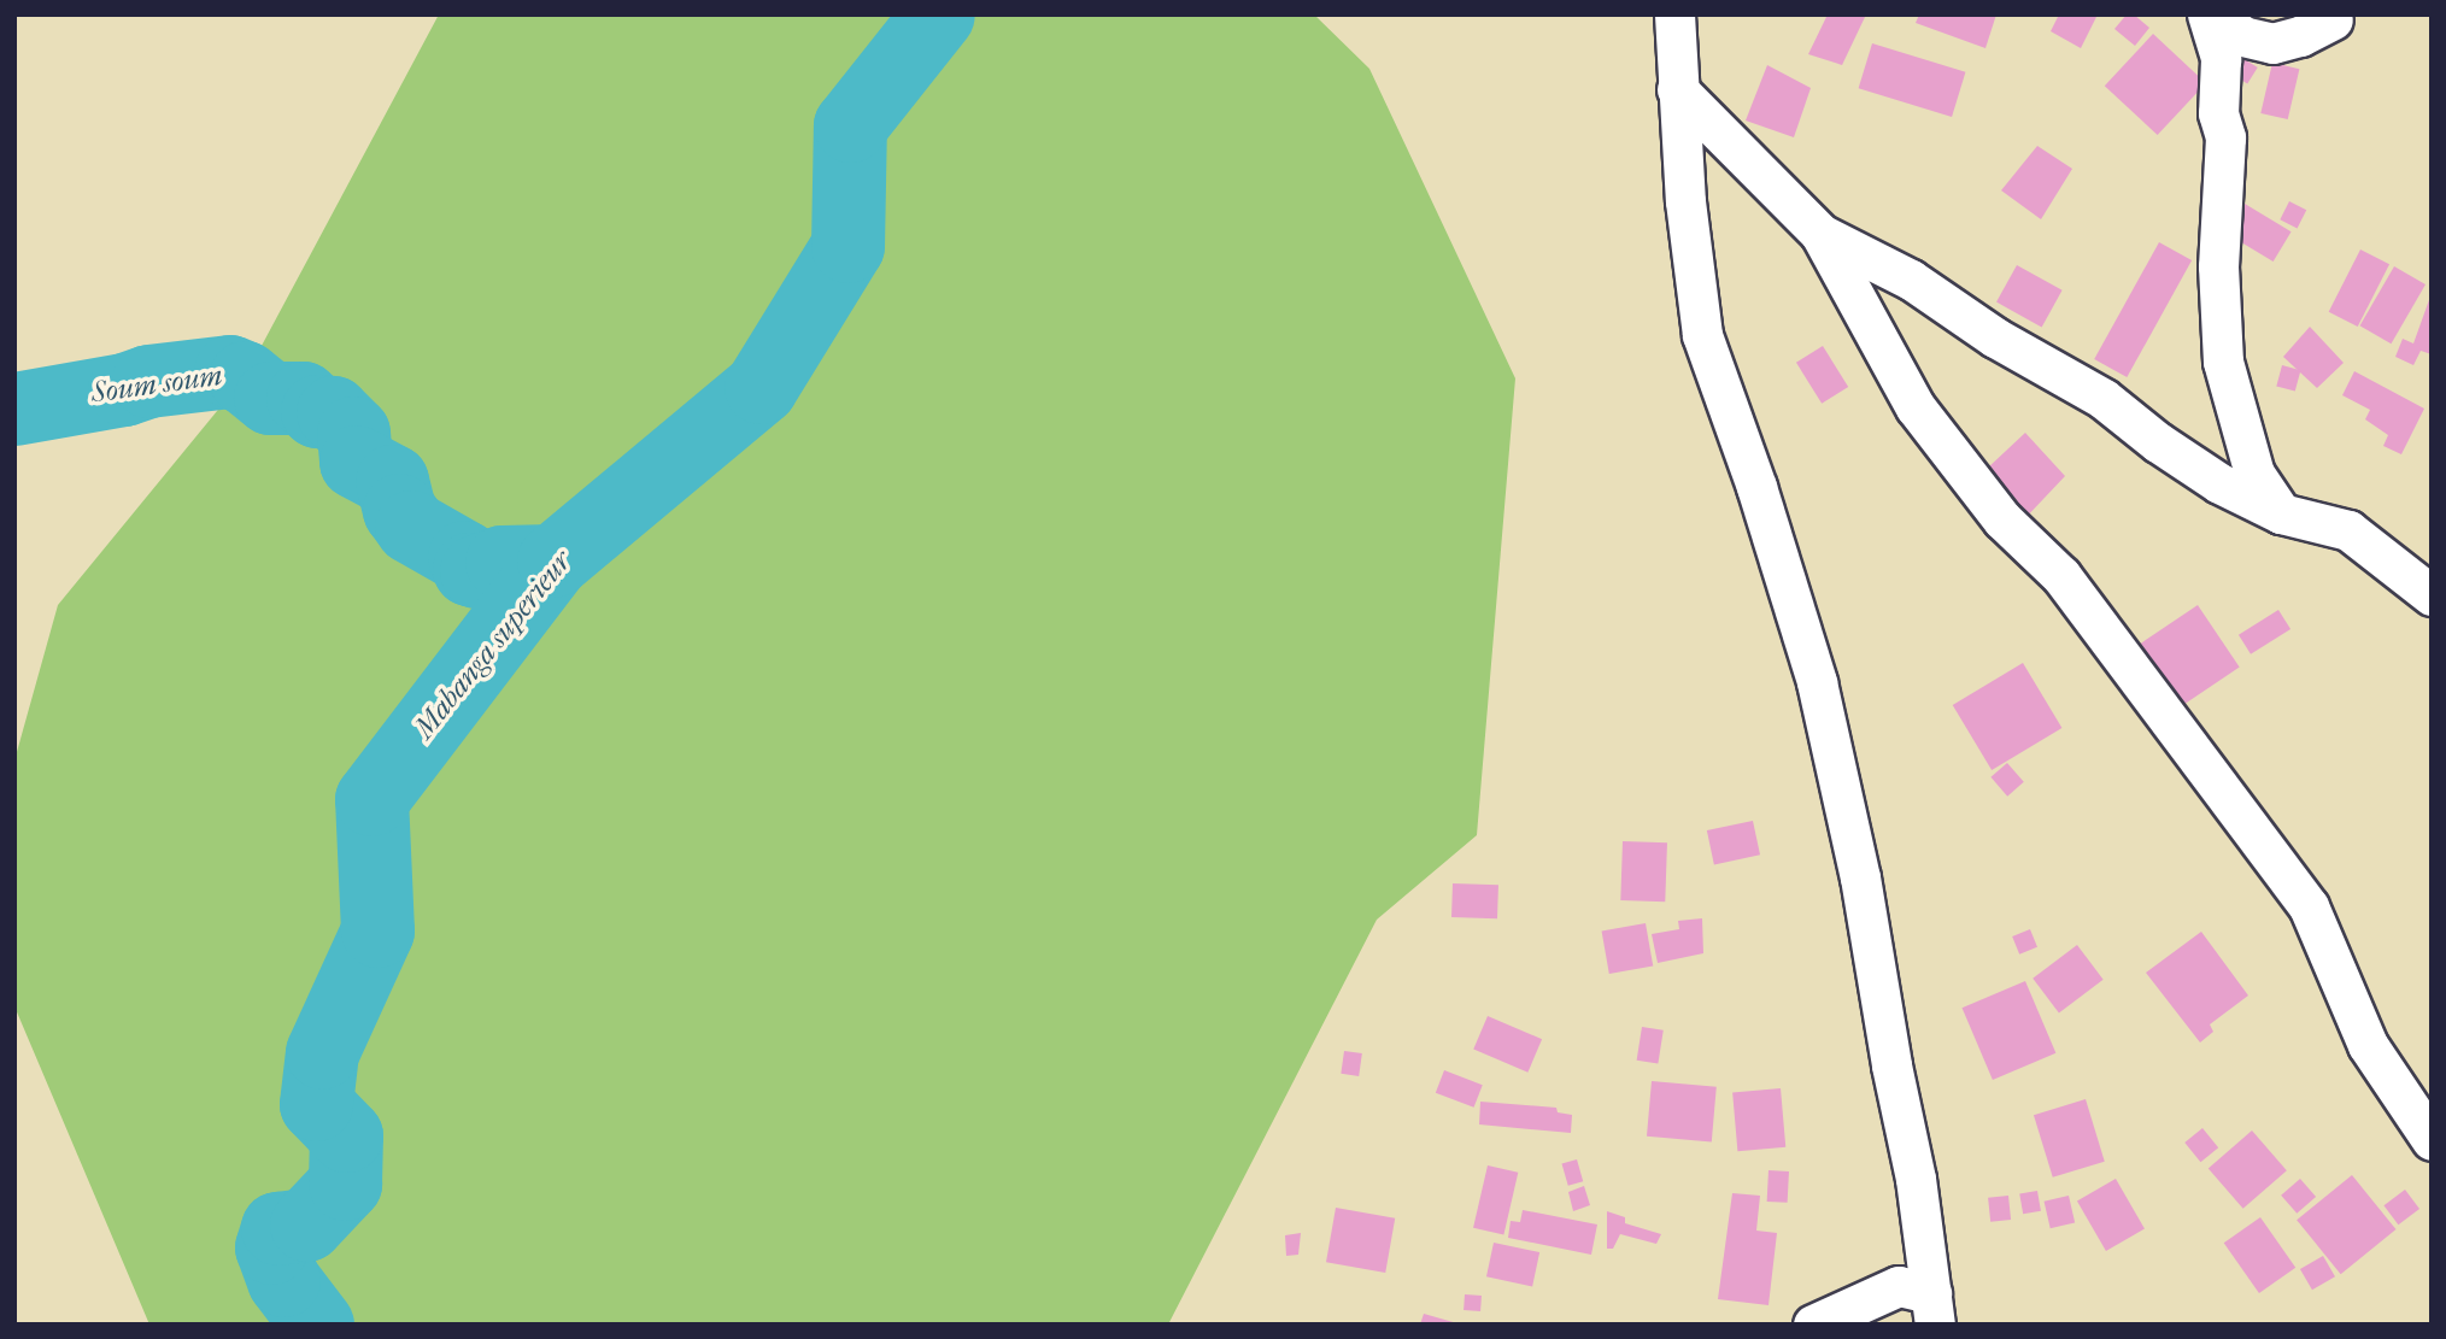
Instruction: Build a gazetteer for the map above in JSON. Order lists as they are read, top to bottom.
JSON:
{
  "water": ["Soum soum", "Mabanga superieur"]
}
